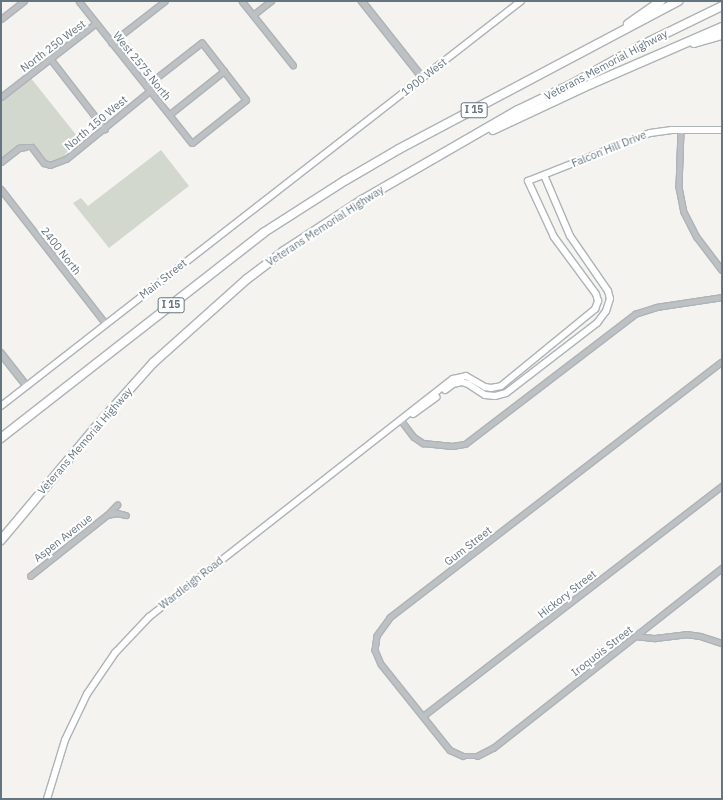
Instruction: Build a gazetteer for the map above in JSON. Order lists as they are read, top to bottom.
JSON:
{
  "streets": {
    "highway": ["Veterans Memorial Highway", "I 15"],
    "main road": [
      "1900 West",
      "Falcon Hill Drive",
      "Main Street",
      "Wardleigh Road"
    ],
    "street": [
      "North 250 West",
      "West 2575 North",
      "North 150 West",
      "2400 North",
      "Aspen Avenue",
      "Gum Street",
      "Hickory Street",
      "Iroquois Street"
    ]
  },
  "crossings": [
    ["North 250 West", "West 2575 North"],
    ["West 2575 North", "North 150 West"],
    ["1900 West", "Main Street"],
    ["Falcon Hill Drive", "Wardleigh Road"],
    ["2400 North", "Main Street"],
    ["Gum Street", "Hickory Street"],
    ["Gum Street", "Iroquois Street"]
  ]
}
